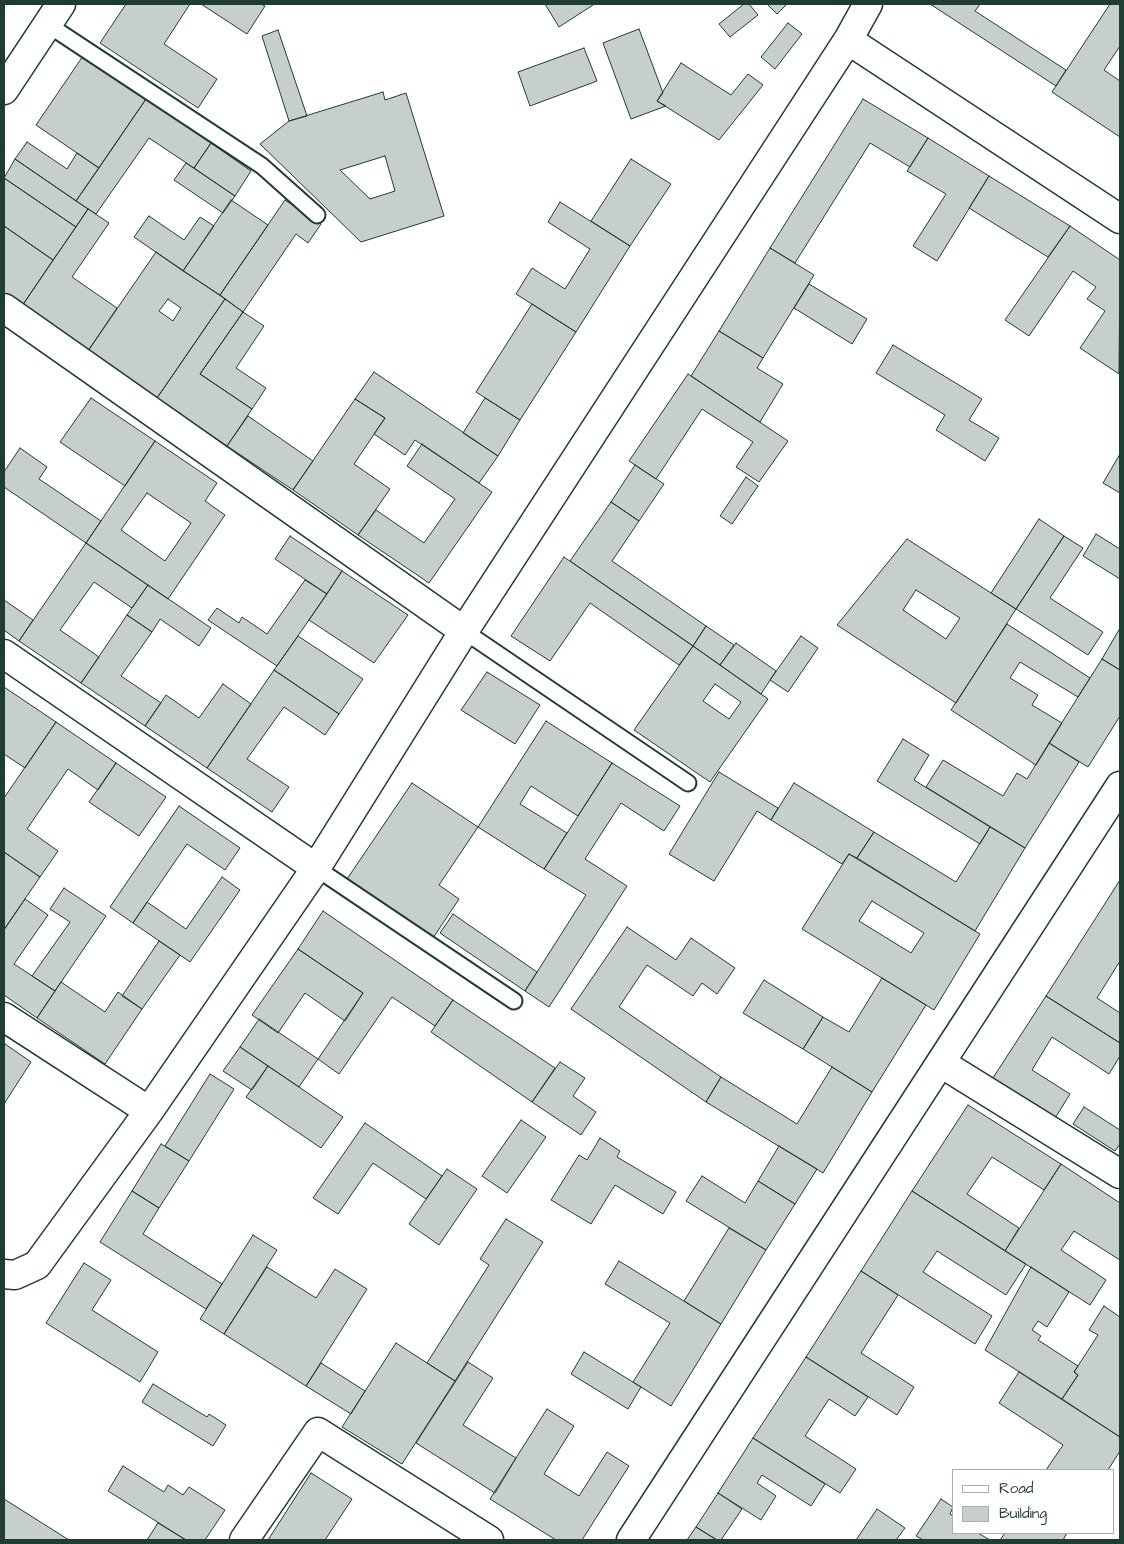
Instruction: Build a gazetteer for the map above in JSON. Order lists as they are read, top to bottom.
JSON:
{
  "legend": ["Road", "Building"]
}
